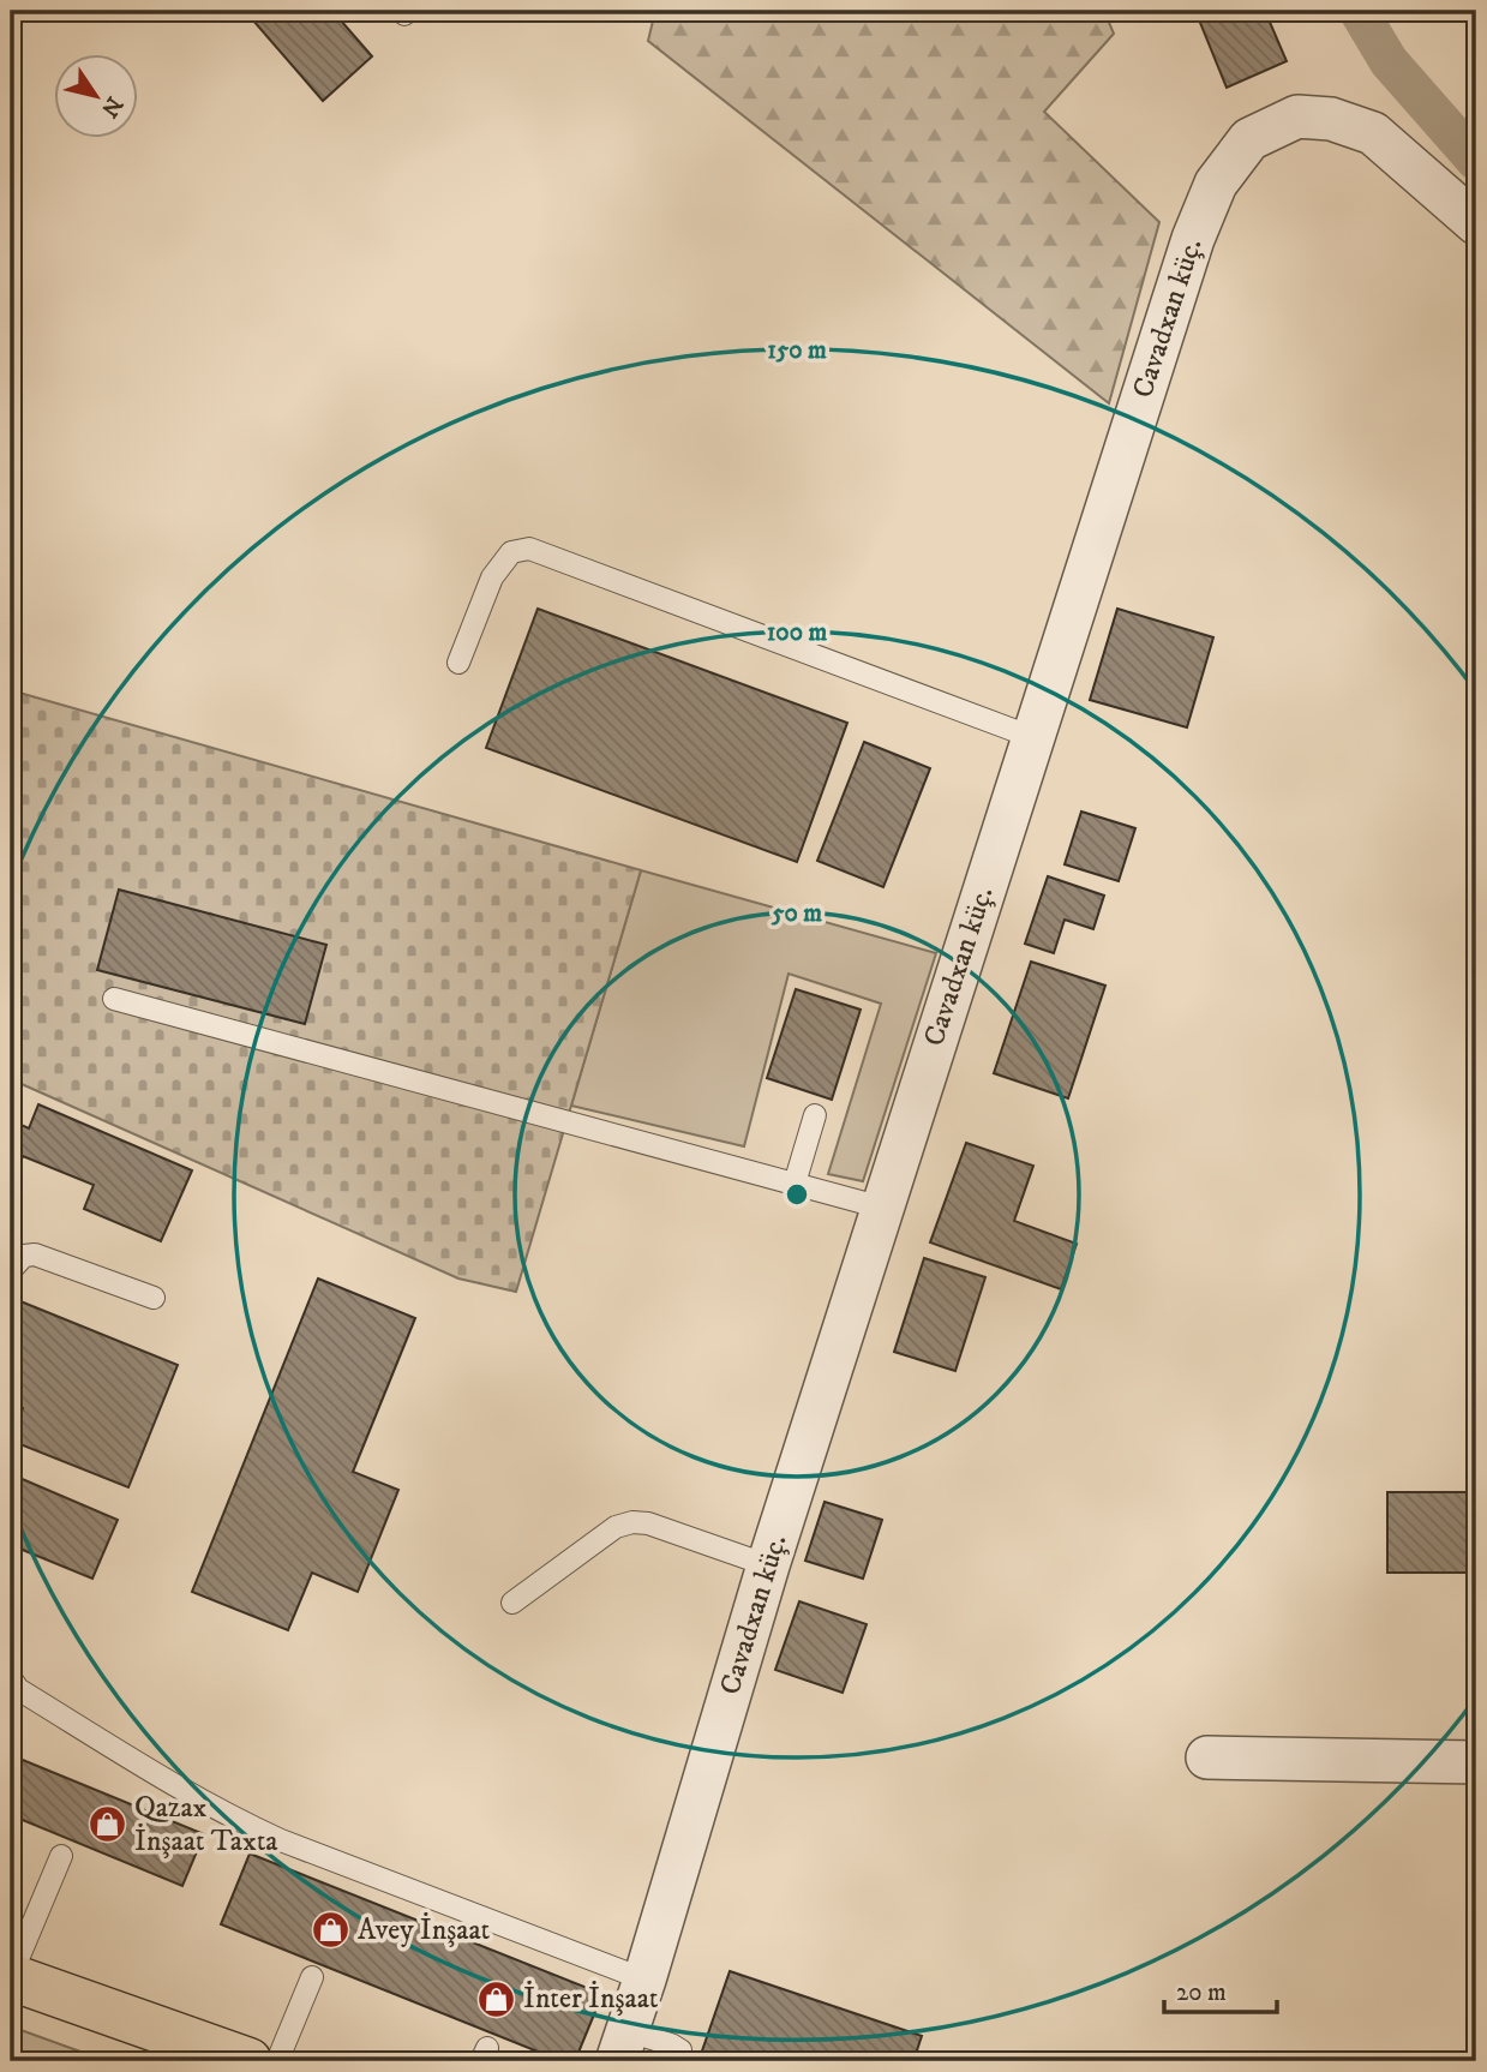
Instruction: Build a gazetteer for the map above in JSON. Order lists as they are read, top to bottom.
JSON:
{
  "streets": {
    "street": ["Cavadxan küç."]
  },
  "places": {
    "shop": ["Qazax İnşaat Taxta", "Avey İnşaat", "İnter İnşaat"]
  },
  "scale_bar": "20 m",
  "north": "bottom right",
  "rings": ["150 m", "100 m", "50 m"]
}
